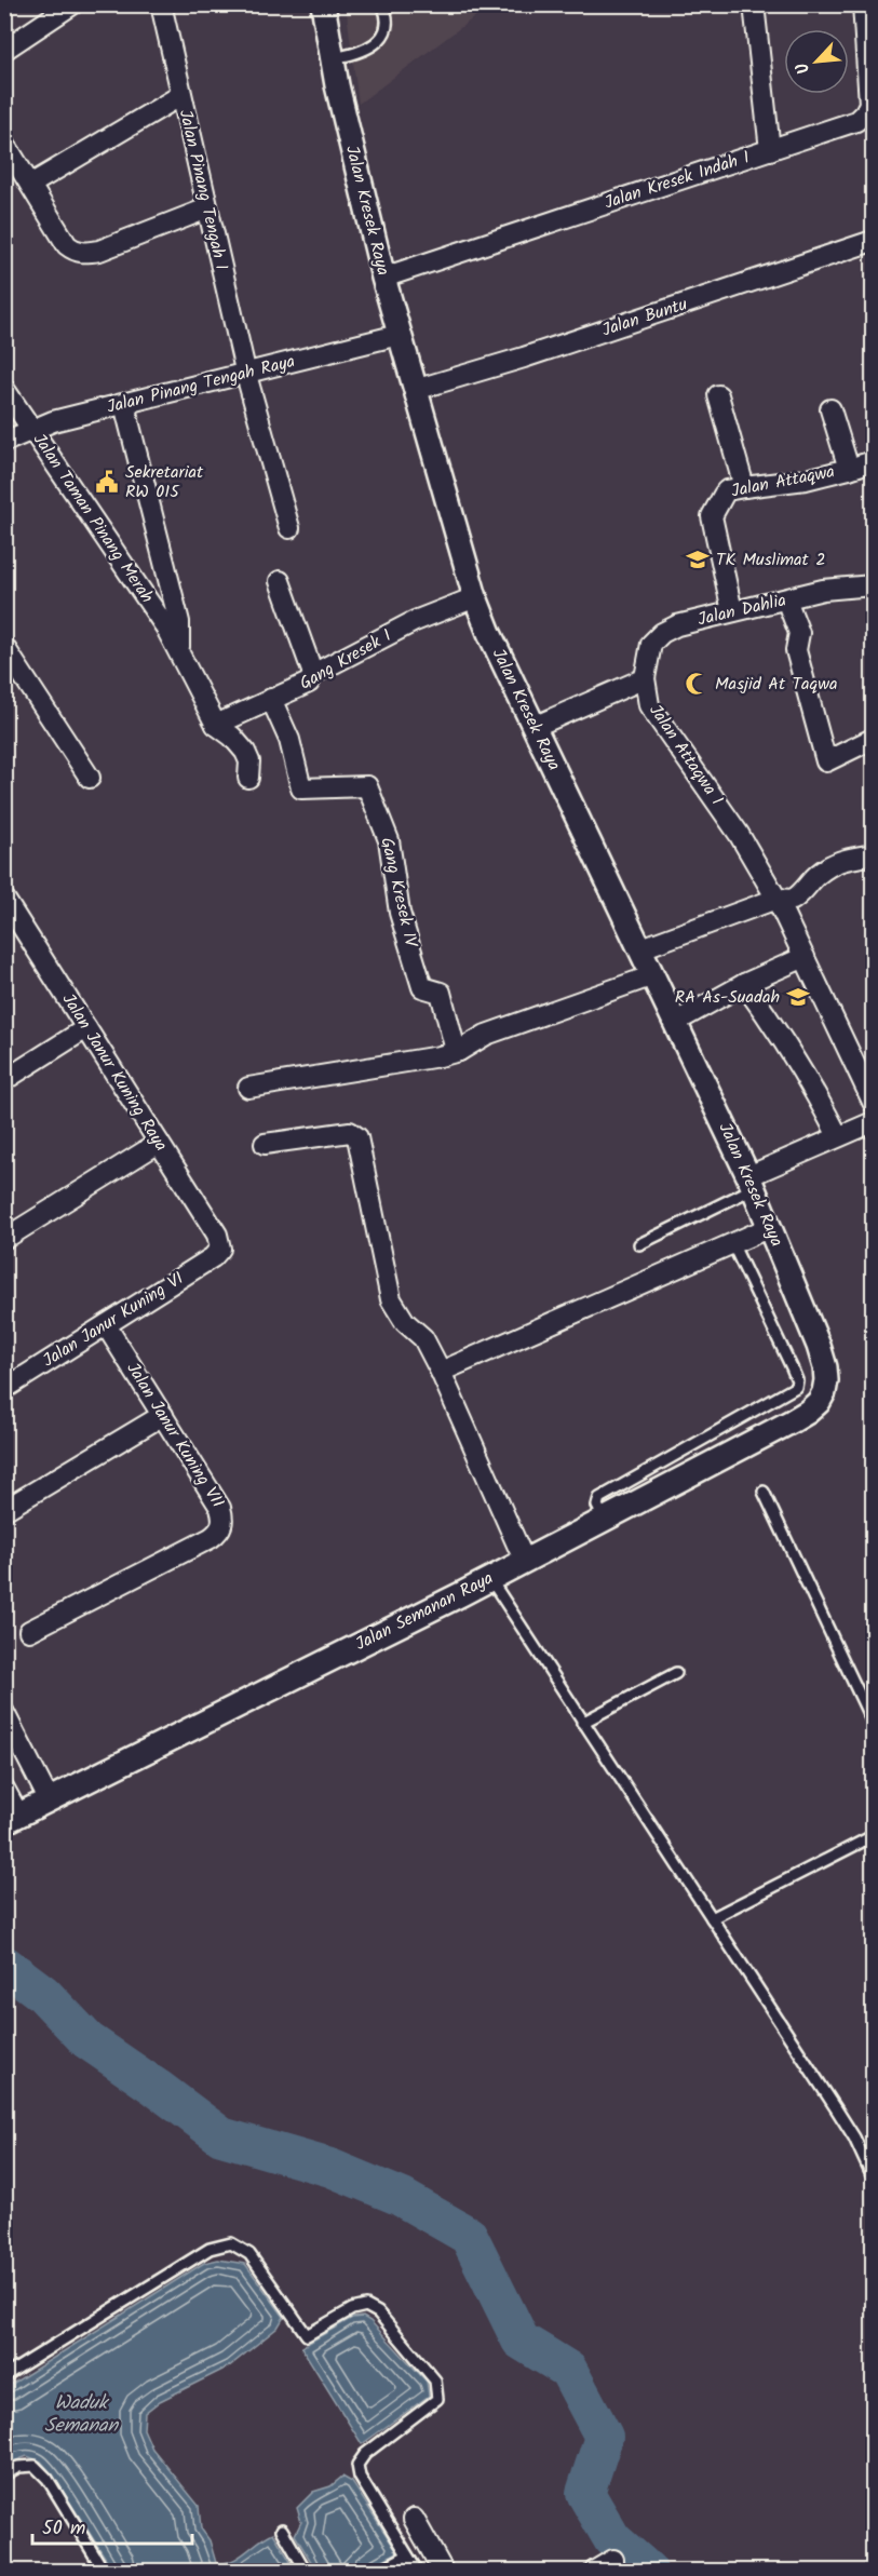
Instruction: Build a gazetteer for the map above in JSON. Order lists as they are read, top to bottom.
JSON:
{
  "streets": {
    "street": [
      "Jalan Kresek Indah I",
      "Jalan Pinang Tengah I",
      "Jalan Kresek Raya",
      "Jalan Buntu",
      "Jalan Pinang Tengah Raya",
      "Jalan Attaqwa",
      "Jalan Taman Pinang Merah",
      "Jalan Dahlia",
      "Gang Kresek I",
      "Jalan Attaqwa I",
      "Gang Kresek IV",
      "Jalan Janur Kuning Raya",
      "Jalan Janur Kuning VI",
      "Jalan Janur Kuning VII",
      "Jalan Semanan Raya"
    ]
  },
  "crossings": [
    ["Jalan Kresek Indah I", "Jalan Kresek Raya"],
    ["Jalan Pinang Tengah I", "Jalan Pinang Tengah Raya"],
    ["Jalan Kresek Raya", "Jalan Buntu"],
    ["Jalan Kresek Raya", "Jalan Pinang Tengah Raya"],
    ["Jalan Kresek Raya", "Gang Kresek I"],
    ["Jalan Kresek Raya", "Jalan Semanan Raya"],
    ["Jalan Pinang Tengah Raya", "Jalan Taman Pinang Merah"],
    ["Jalan Attaqwa", "Jalan Dahlia"],
    ["Jalan Taman Pinang Merah", "Gang Kresek I"],
    ["Jalan Dahlia", "Jalan Attaqwa I"],
    ["Gang Kresek I", "Gang Kresek IV"],
    ["Jalan Janur Kuning Raya", "Jalan Janur Kuning VI"],
    ["Jalan Janur Kuning VI", "Jalan Janur Kuning VII"]
  ],
  "water": ["Waduk Semanan"],
  "places": {
    "public building": ["Sekretariat RW 015"],
    "school or university": ["TK Muslimat 2", "RA As-Suadah"],
    "mosque": ["Masjid At Taqwa"]
  },
  "scale_bar": "50 m",
  "north": "bottom left"
}
